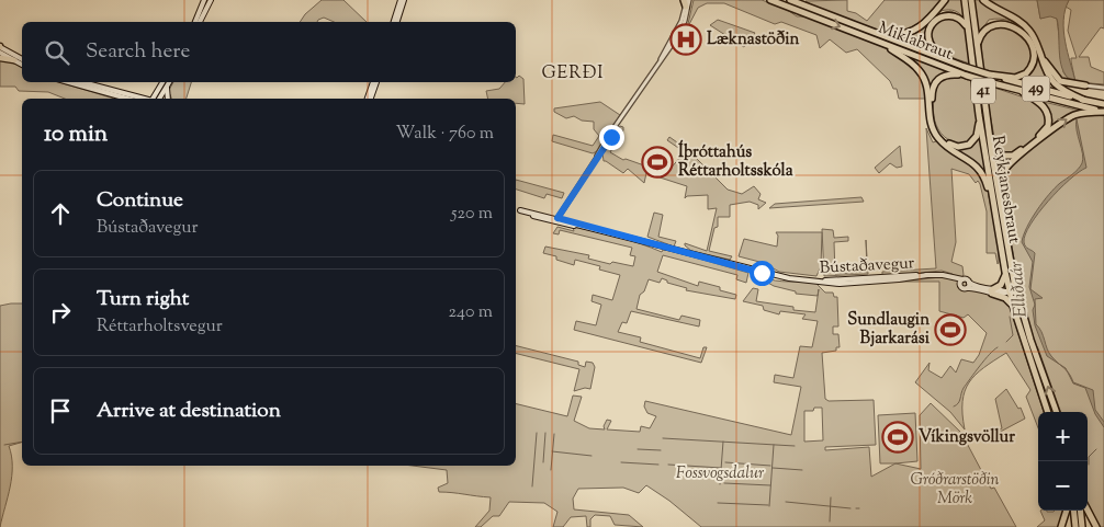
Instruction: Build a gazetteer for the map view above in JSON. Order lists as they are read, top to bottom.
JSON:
{
  "streets": {
    "highway": [
      "Miklabraut",
      "49",
      "41",
      "Reykjanesbraut"
    ],
    "main road": ["Bústaðavegur"]
  },
  "crossings": [
    ["Miklabraut", "49"],
    ["41", "Reykjanesbraut"],
    ["Reykjanesbraut", "Bústaðavegur"]
  ],
  "districts": ["GERÐI"],
  "water": ["Elliðaár"],
  "parks": ["Fossvogsdalur", "Gróðrarstöðin Mörk"],
  "places": {
    "hospital": ["Læknastöðin"],
    "sports": ["Íþróttahús Réttarholtsskóla", "Sundlaugin Bjarkarási", "Víkingsvöllur"]
  },
  "page": {
    "search": "Search here",
    "heading": ["10 min", "Walk · 760 m"],
    "list": [
      ["Continue", "Bústaðavegur", "520 m"],
      ["Turn right", "Réttarholtsvegur", "240 m"],
      "Arrive at destination"
    ],
    "map_buttons": ["+", "−"]
  }
}
